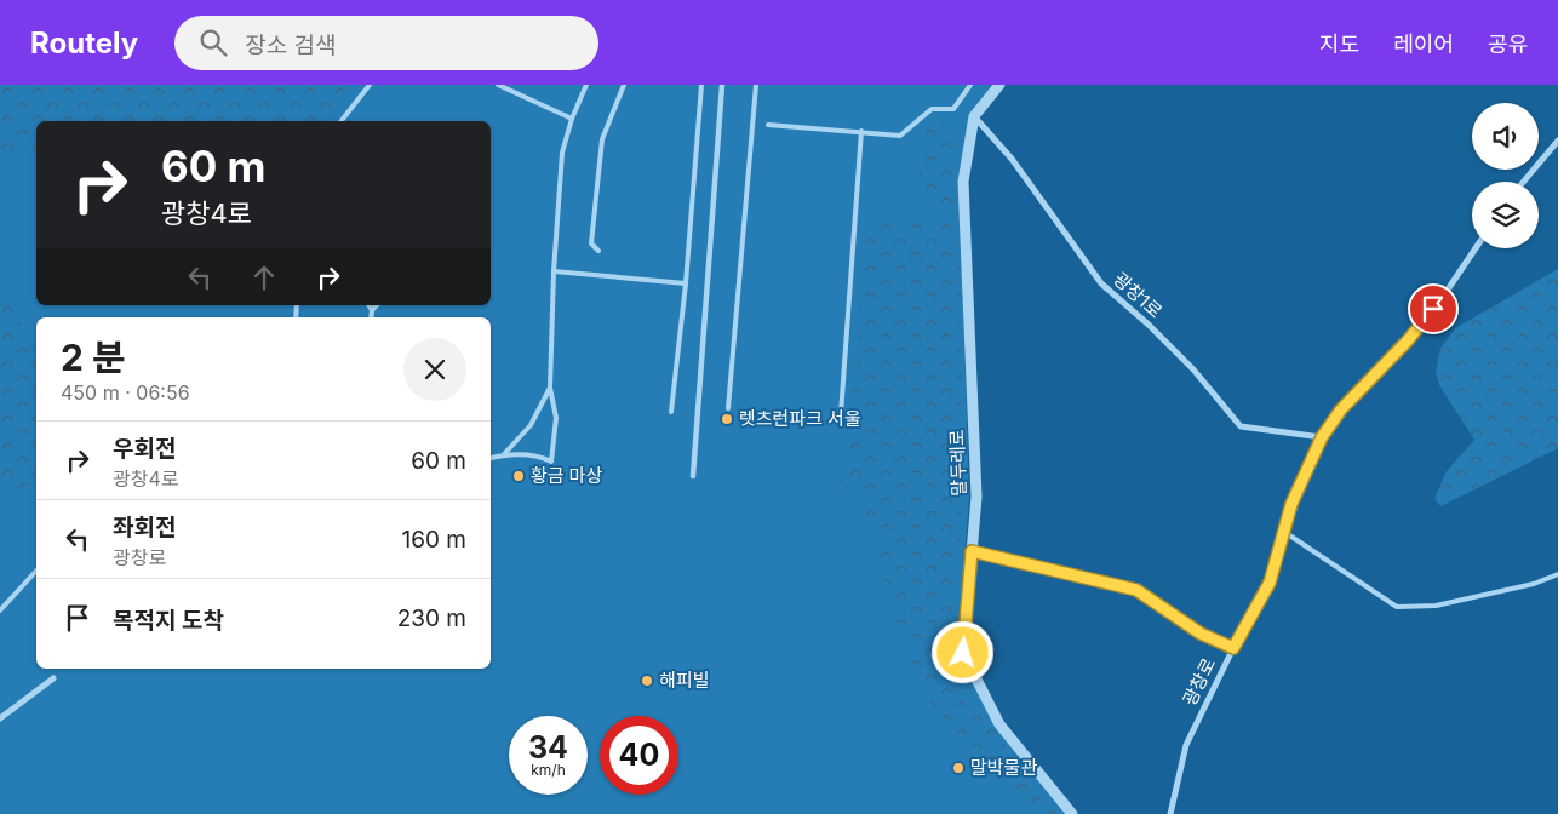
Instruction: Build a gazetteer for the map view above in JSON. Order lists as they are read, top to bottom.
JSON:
{
  "streets": {
    "street": ["광창1로", "말두레로", "광창로"]
  },
  "crossings": [
    ["광창1로", "말두레로"],
    ["광창1로", "광창로"]
  ],
  "places": [
    "렛츠런파크 서울",
    "황금 마상",
    "해피빌",
    "말박물관"
  ],
  "page": {
    "header": "Routely",
    "search": "장소 검색",
    "nav": ["지도", "레이어", "공유"],
    "turn": ["60 m", "광창4로"],
    "heading": ["2 분", "450 m · 06:56"],
    "list": [
      {
        "name": "우회전",
        "note": "광창4로",
        "value": "60 m"
      },
      {
        "name": "좌회전",
        "note": "광창로",
        "value": "160 m"
      },
      {
        "name": "목적지 도착",
        "value": "230 m"
      }
    ],
    "speed": "34 km/h",
    "limit": "40"
  }
}
